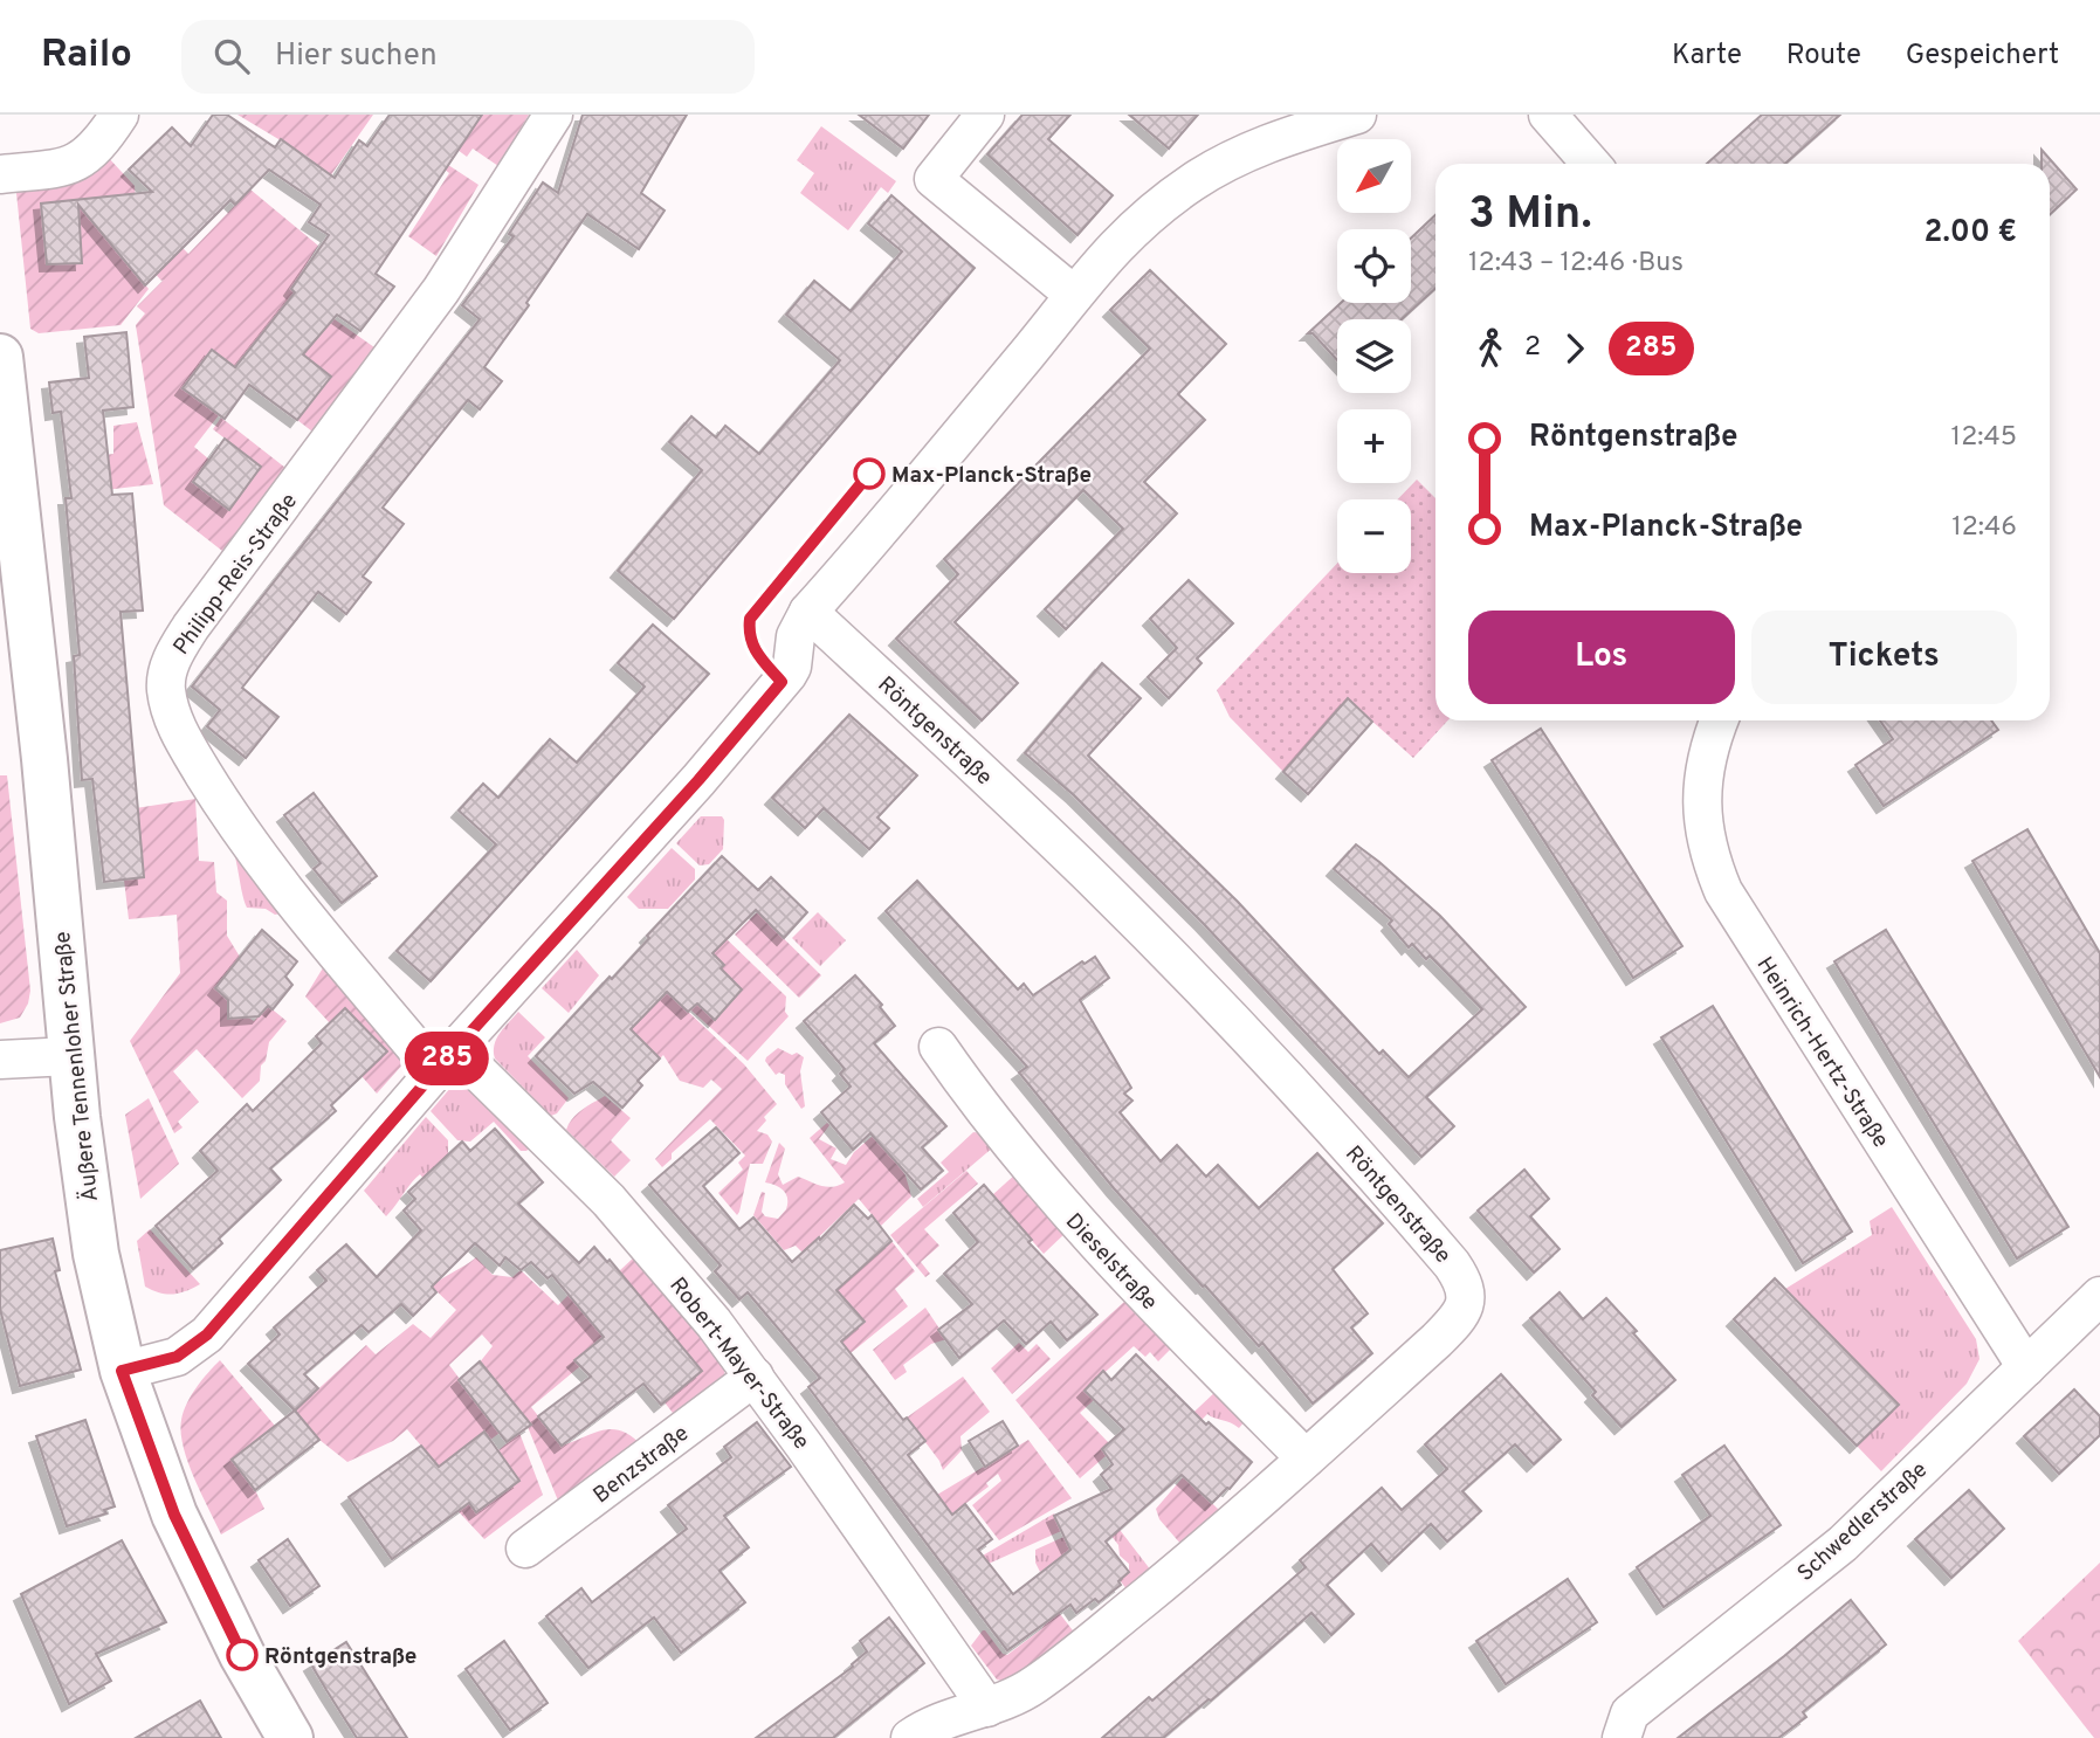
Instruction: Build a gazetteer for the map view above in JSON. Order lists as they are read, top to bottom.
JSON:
{
  "streets": {
    "street": [
      "Philipp-Reis-Straße",
      "Röntgenstraße",
      "Heinrich-Hertz-Straße",
      "Äußere Tennenloher Straße",
      "Dieselstraße",
      "Robert-Mayer-Straße",
      "Benzstraße",
      "Schwedlerstraße"
    ]
  },
  "crossings": [
    ["Philipp-Reis-Straße", "Robert-Mayer-Straße"],
    ["Röntgenstraße", "Dieselstraße"],
    ["Röntgenstraße", "Robert-Mayer-Straße"],
    ["Heinrich-Hertz-Straße", "Schwedlerstraße"],
    ["Robert-Mayer-Straße", "Benzstraße"]
  ],
  "places": ["Max-Planck-Straße", "Röntgenstraße"],
  "lines": ["bus line 285"],
  "north": "bottom left",
  "page": {
    "header": "Railo",
    "search": "Hier suchen",
    "nav": ["Karte", "Route", "Gespeichert"],
    "on_map": "285",
    "map_buttons": ["+", "−"],
    "heading": ["3 Min.", "12:43 – 12:46 · Bus", "2.00 €"],
    "legs": ["2", "285"],
    "list": [
      {
        "name": "Röntgenstraße",
        "value": "12:45"
      },
      {
        "name": "Max-Planck-Straße",
        "value": "12:46"
      }
    ],
    "buttons": ["Los", "Tickets"]
  }
}
